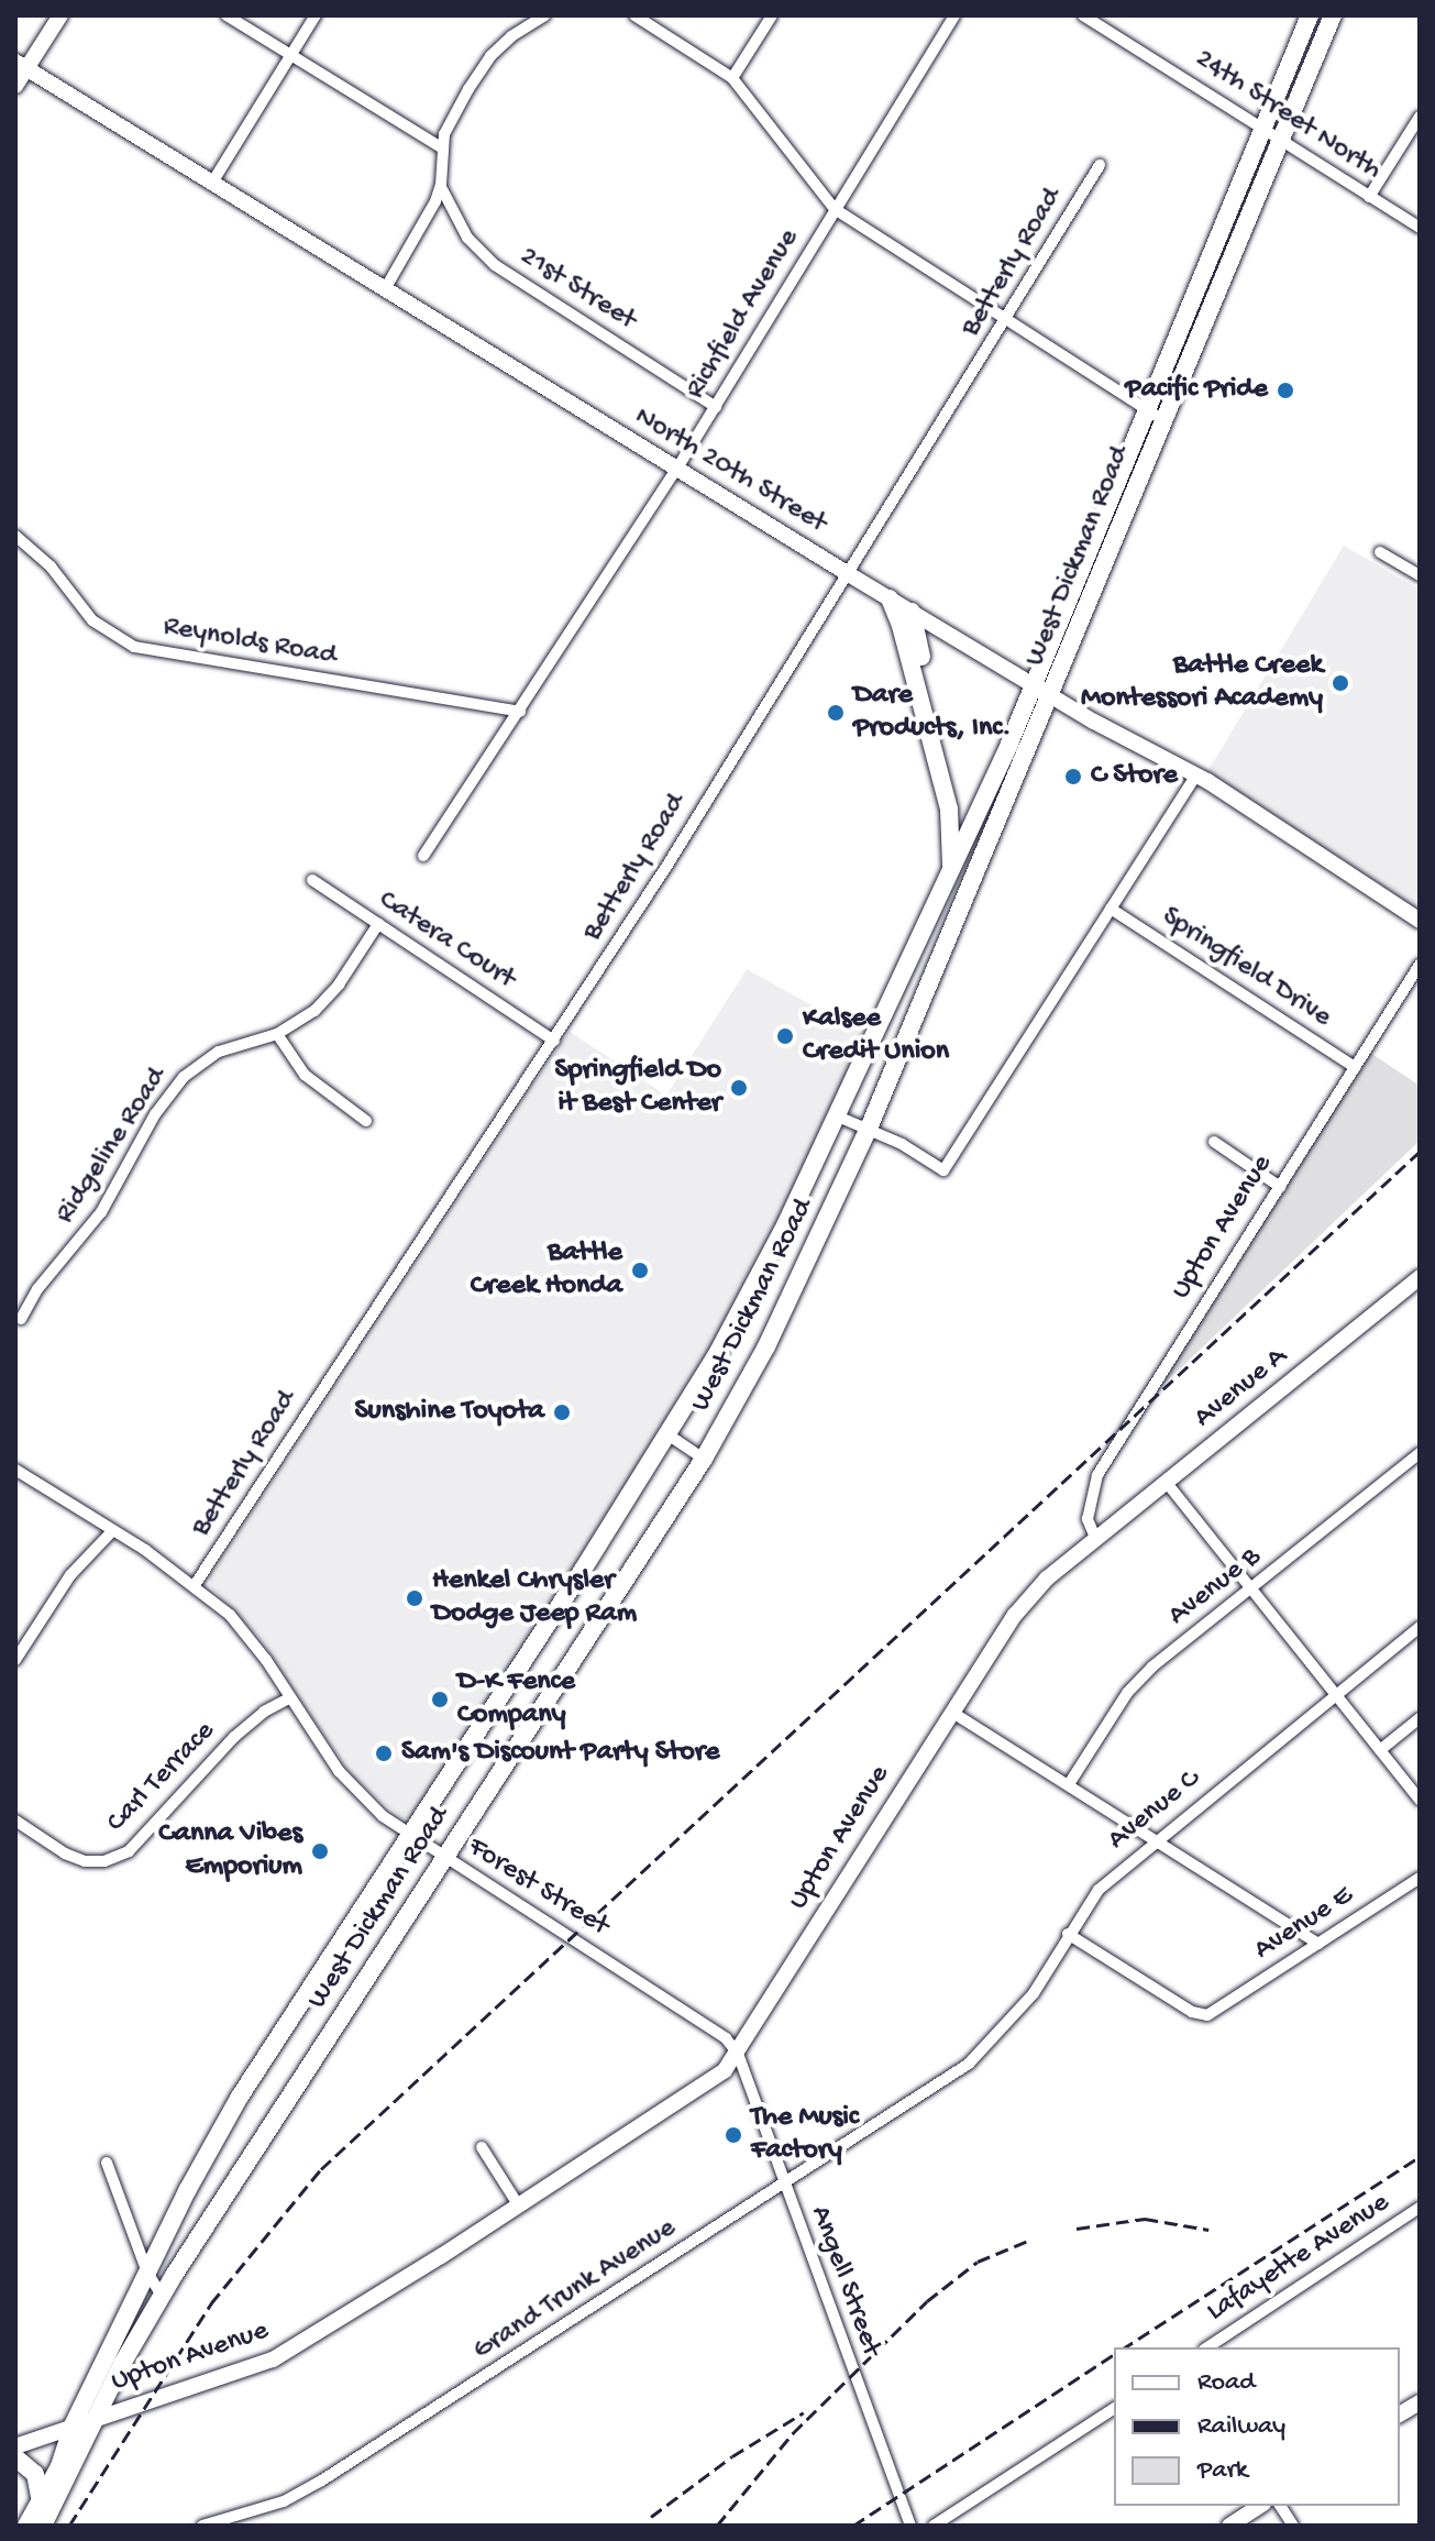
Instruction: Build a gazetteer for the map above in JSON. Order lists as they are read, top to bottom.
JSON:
{
  "streets": {
    "main road": ["West Dickman Road"],
    "street": [
      "24th Street North",
      "Betterly Road",
      "21st Street",
      "Richfield Avenue",
      "North 20th Street",
      "Reynolds Road",
      "Catera Court",
      "Springfield Drive",
      "Ridgeline Road",
      "Upton Avenue",
      "Avenue A",
      "Avenue B",
      "Carl Terrace",
      "Avenue C",
      "Forest Street",
      "Avenue E",
      "Lafayette Avenue",
      "Angell Street",
      "Grand Trunk Avenue"
    ]
  },
  "crossings": [
    ["24th Street North", "West Dickman Road"],
    ["Betterly Road", "North 20th Street"],
    ["Betterly Road", "Catera Court"],
    ["Betterly Road", "Forest Street"],
    ["21st Street", "Richfield Avenue"],
    ["Richfield Avenue", "North 20th Street"],
    ["Richfield Avenue", "Reynolds Road"],
    ["North 20th Street", "West Dickman Road"],
    ["West Dickman Road", "Upton Avenue"],
    ["West Dickman Road", "Forest Street"],
    ["Catera Court", "Ridgeline Road"],
    ["Springfield Drive", "Upton Avenue"],
    ["Upton Avenue", "Avenue A"],
    ["Upton Avenue", "Forest Street"],
    ["Upton Avenue", "Angell Street"],
    ["Carl Terrace", "Forest Street"],
    ["Avenue C", "Avenue E"],
    ["Avenue C", "Grand Trunk Avenue"],
    ["Forest Street", "Angell Street"],
    ["Angell Street", "Grand Trunk Avenue"]
  ],
  "places": [
    "Pacific Pride",
    "Battle Creek Montessori Academy",
    "Dare Products, Inc.",
    "C Store",
    "Kalsee Credit Union",
    "Springfield Do it Best Center",
    "Battle Creek Honda",
    "Sunshine Toyota",
    "Henkel Chrysler Dodge Jeep Ram",
    "D-K Fence Company",
    "Sam's Discount Party Store",
    "Canna Vibes Emporium",
    "The Music Factory"
  ],
  "legend": ["Road", "Railway", "Park"]
}
